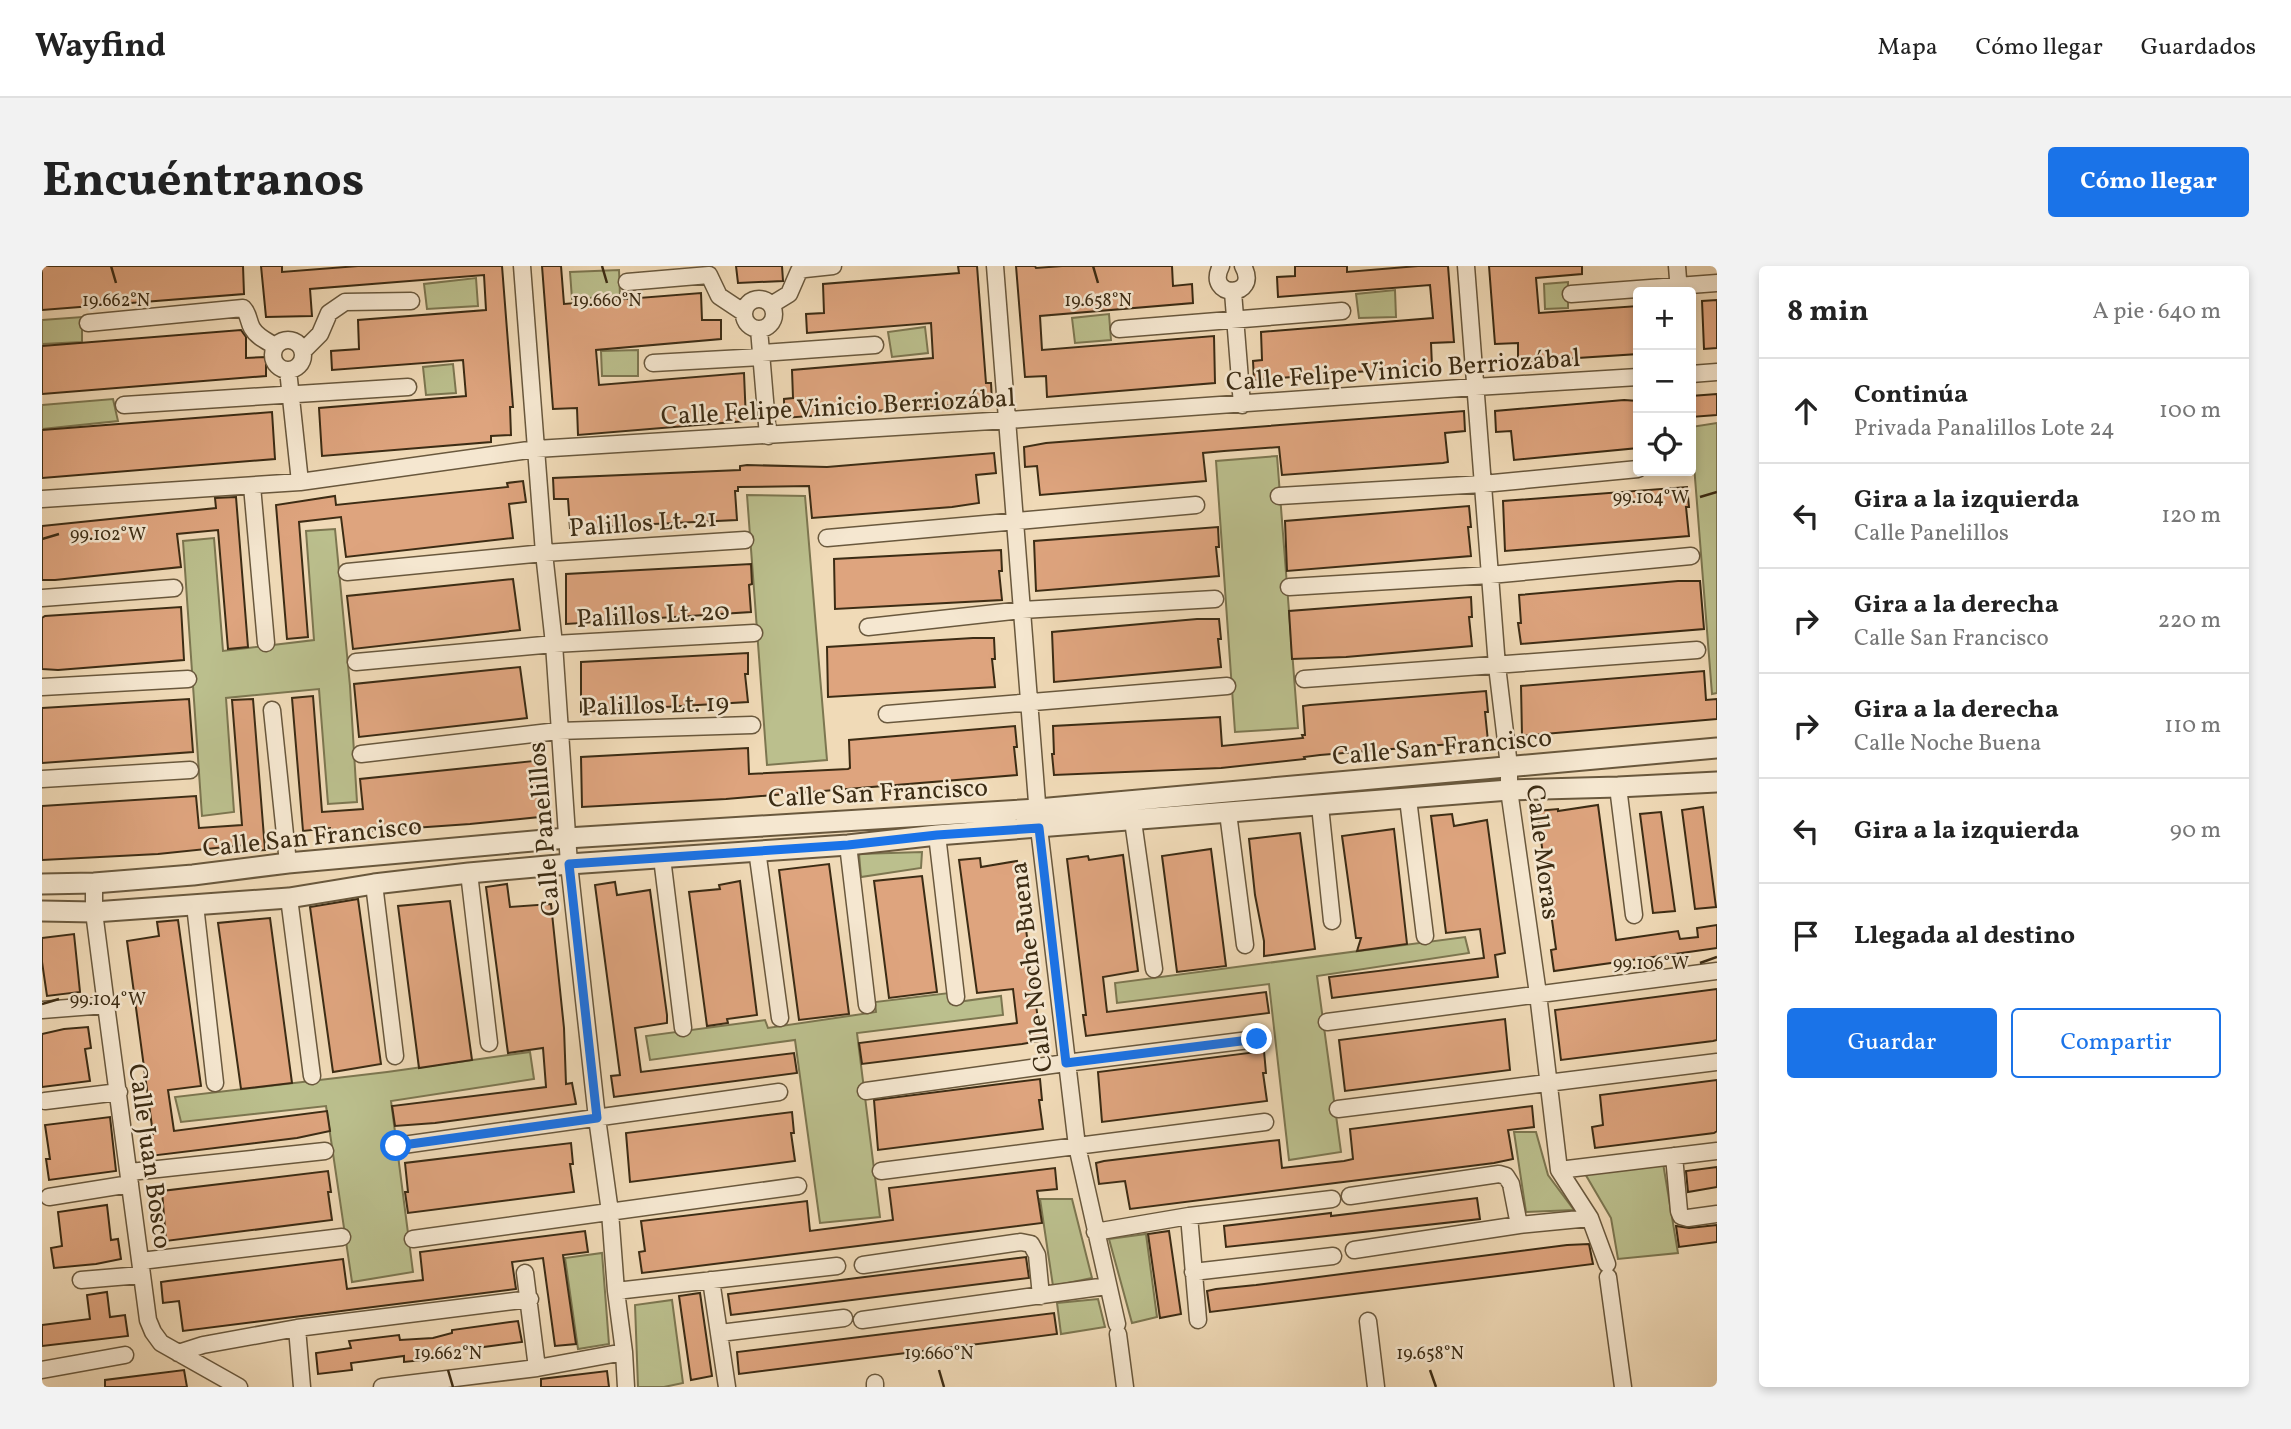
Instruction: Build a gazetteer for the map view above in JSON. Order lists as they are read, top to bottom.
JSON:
{
  "streets": {
    "street": [
      "Calle Felipe Vinicio Berriozábal",
      "Palillos Lt. 21",
      "Palillos Lt. 20",
      "Palillos Lt. 19",
      "Calle San Francisco",
      "Calle Panelillos",
      "Calle Moras",
      "Calle Noche Buena",
      "Calle Juan Bosco"
    ]
  },
  "crossings": [
    ["Calle Felipe Vinicio Berriozábal", "Calle Panelillos"],
    ["Calle Felipe Vinicio Berriozábal", "Calle Moras"],
    ["Calle Felipe Vinicio Berriozábal", "Calle Noche Buena"],
    ["Palillos Lt. 21", "Calle Panelillos"],
    ["Palillos Lt. 20", "Calle Panelillos"],
    ["Palillos Lt. 19", "Calle Panelillos"],
    ["Calle San Francisco", "Calle Panelillos"],
    ["Calle San Francisco", "Calle Moras"],
    ["Calle San Francisco", "Calle Noche Buena"],
    ["Calle San Francisco", "Calle Juan Bosco"]
  ],
  "page": {
    "header": "Wayfind",
    "nav": ["Mapa", "Cómo llegar", "Guardados"],
    "buttons": [
      "Cómo llegar",
      ["Guardar", "Compartir"]
    ],
    "title": "Encuéntranos",
    "heading": ["8 min", "A pie · 640 m"],
    "map_buttons": ["+", "−"],
    "list": [
      ["Continúa", "Privada Panalillos Lote 24", "100 m"],
      ["Gira a la izquierda", "Calle Panelillos", "120 m"],
      ["Gira a la derecha", "Calle San Francisco", "220 m"],
      ["Gira a la derecha", "Calle Noche Buena", "110 m"],
      ["Gira a la izquierda", "90 m"],
      "Llegada al destino"
    ]
  },
  "coordinates": [
    "19.662°N",
    "19.660°N",
    "19.658°N",
    "99.104°W",
    "99.102°W",
    "99.106°W"
  ]
}
